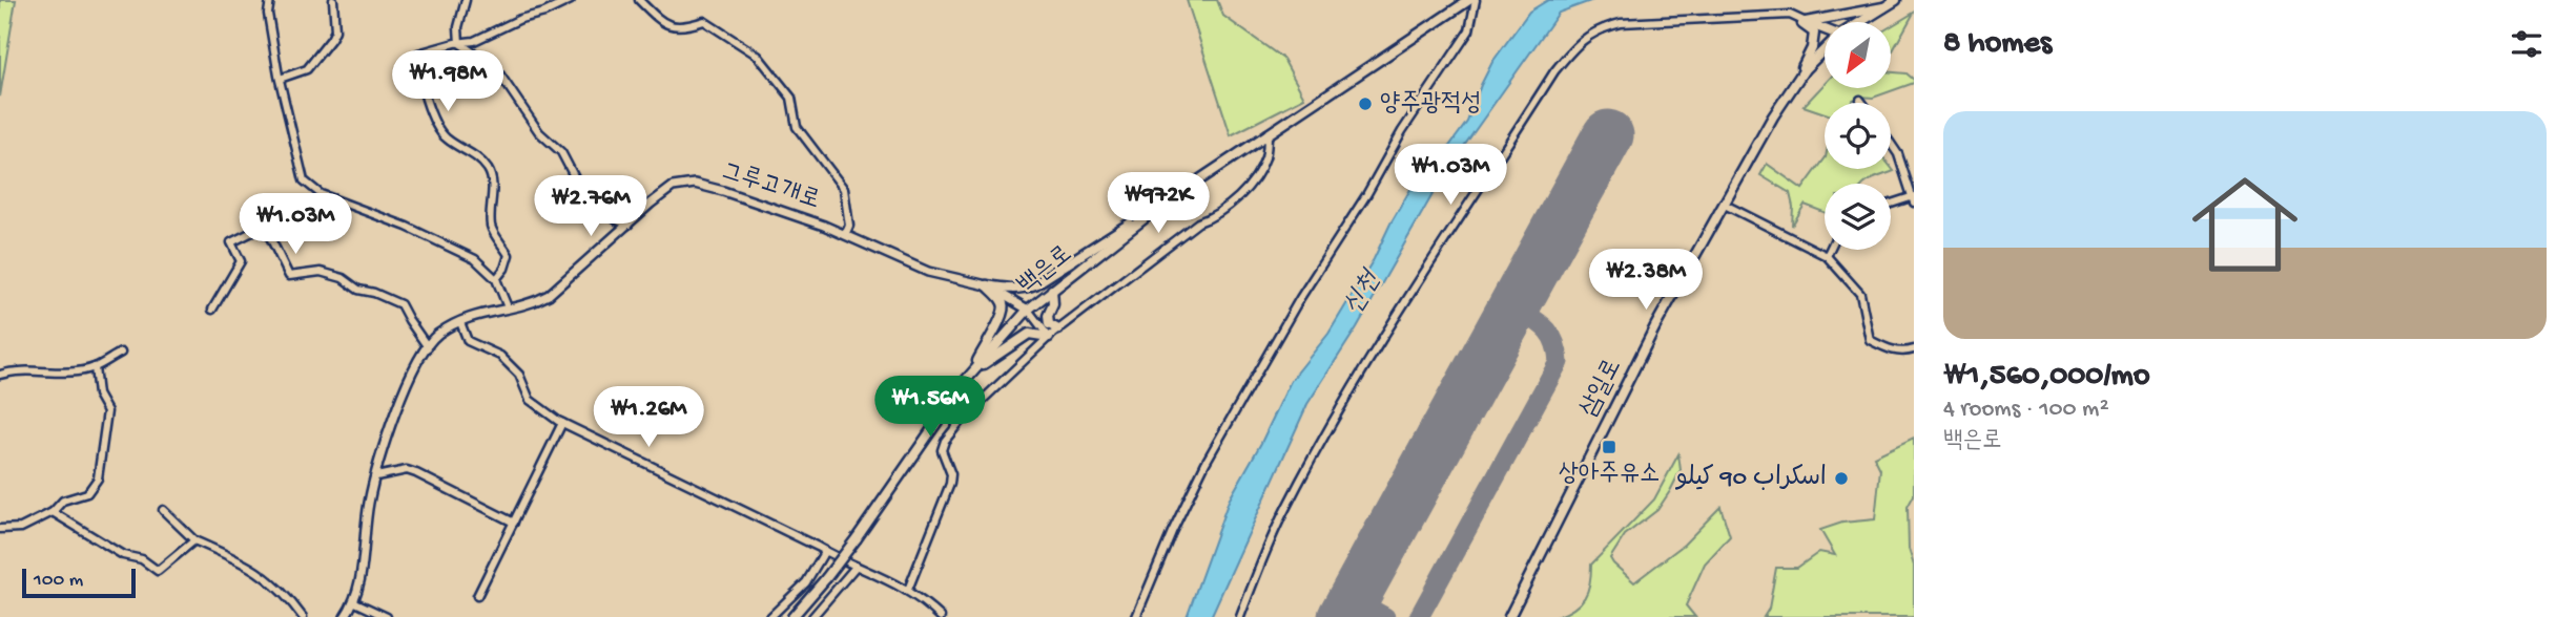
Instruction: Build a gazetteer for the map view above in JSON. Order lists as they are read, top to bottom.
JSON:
{
  "streets": {
    "main road": ["백은로", "삼일로"],
    "street": ["그루고개로"]
  },
  "crossings": [
    ["그루고개로", "백은로"]
  ],
  "water": ["신천"],
  "places": {
    "other": ["양주광적성", "اسكراب 90 كيلو"],
    "transit": ["상아주유소"]
  },
  "scale_bar": "100 m",
  "north": "bottom left",
  "page": {
    "heading": "8 homes",
    "price": [
      "₩1.98M",
      "₩1.03M",
      "₩972K",
      "₩2.76M",
      "₩1.03M",
      "₩2.38M",
      "₩1.56M",
      "₩1.26M"
    ],
    "list": [
      {
        "name": "₩1,560,000/mo",
        "note": "4 rooms · 100 m² · 백은로"
      }
    ],
    "scale": "100 m"
  }
}
